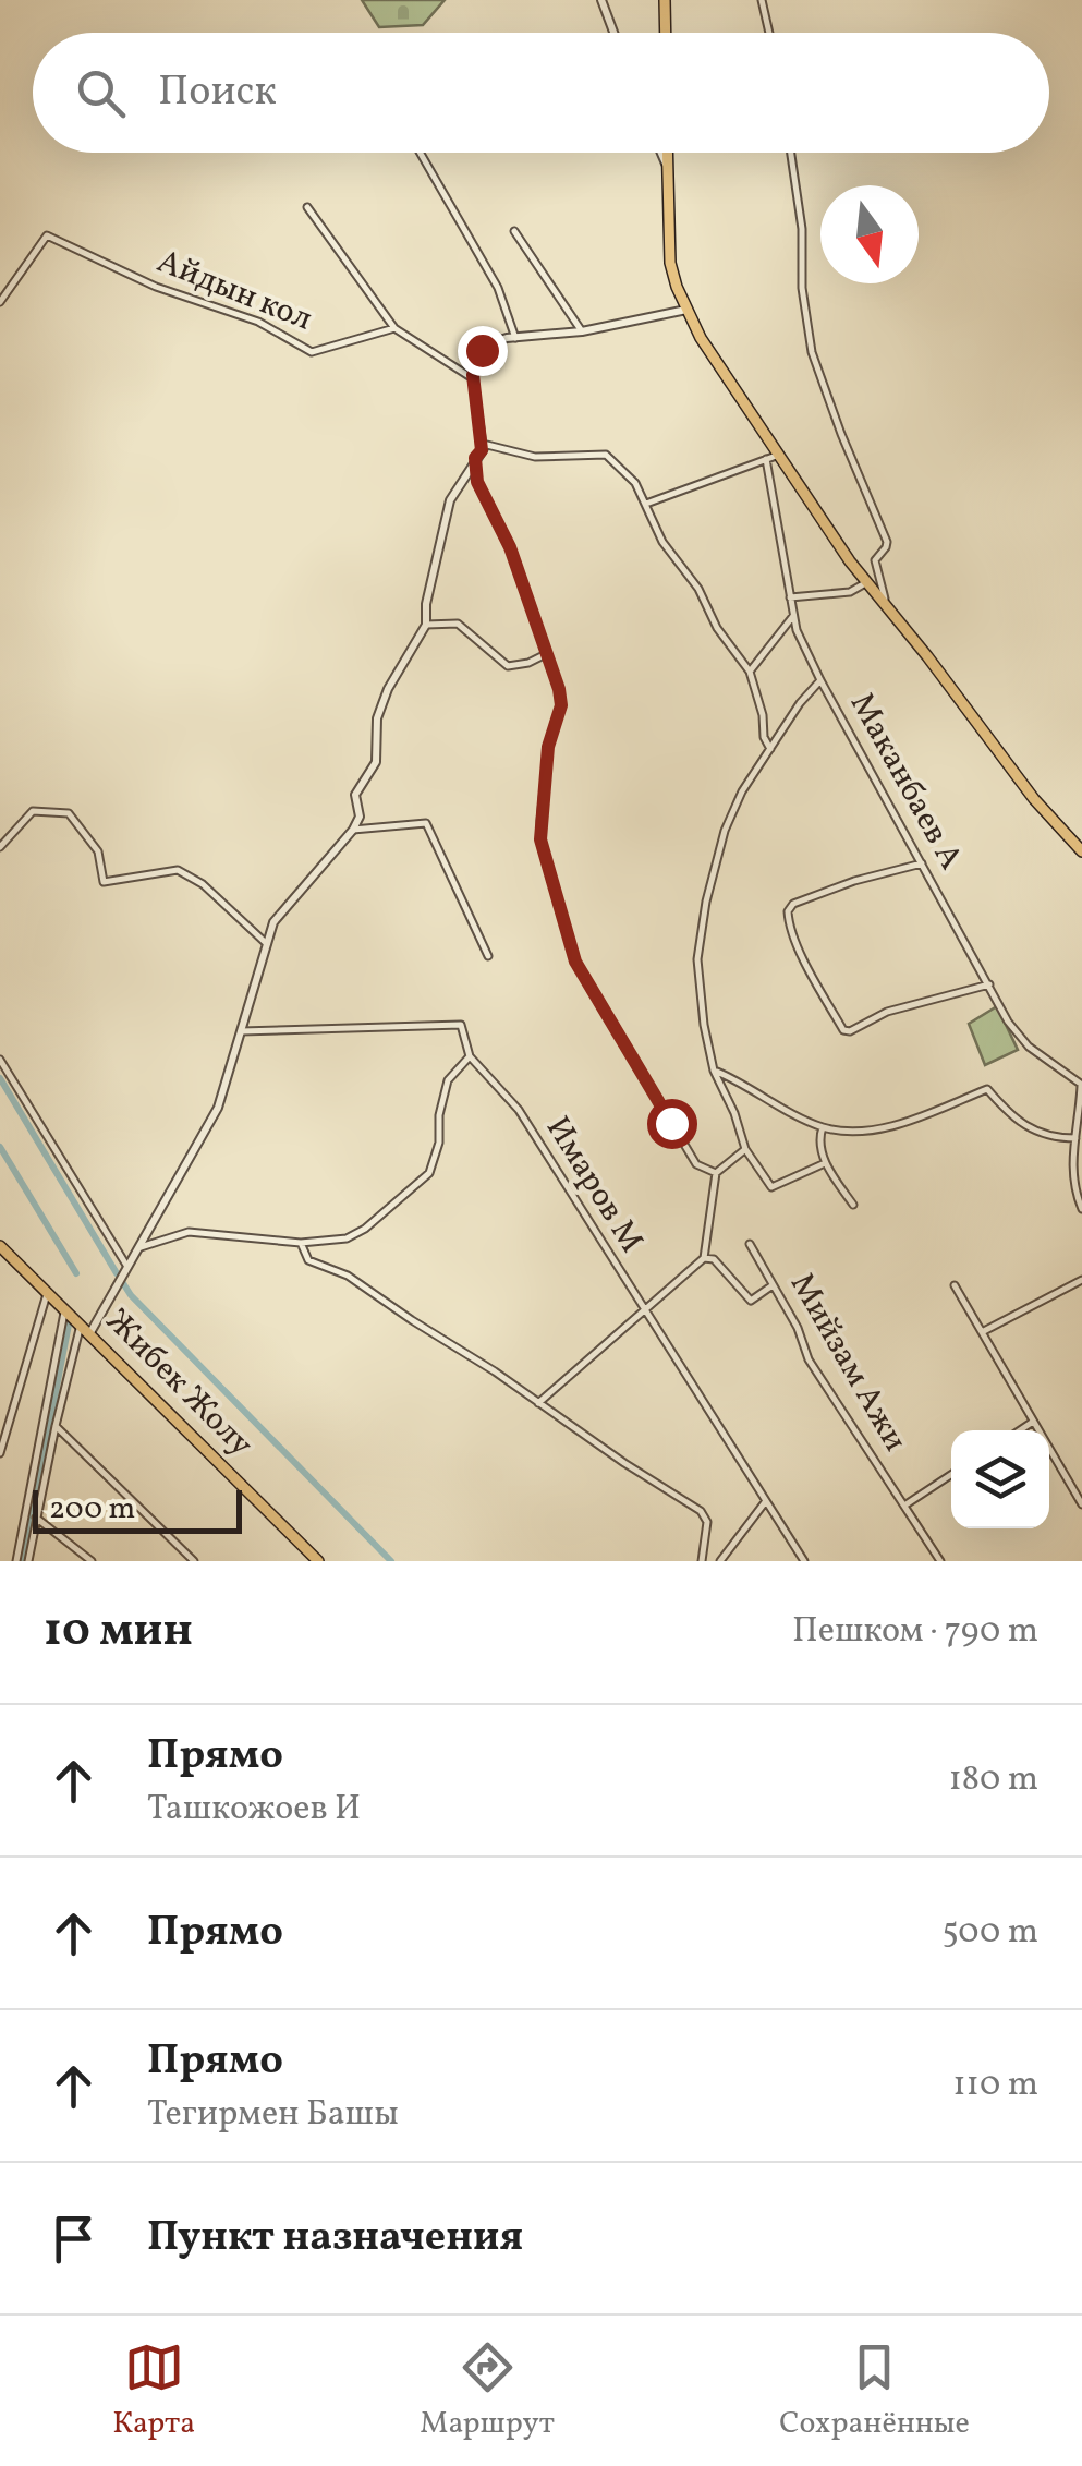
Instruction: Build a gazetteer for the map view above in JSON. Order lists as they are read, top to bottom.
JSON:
{
  "streets": {
    "main road": ["Жибек Жолу"],
    "street": [
      "Айдын кол",
      "Маканбаев А",
      "Имаров М",
      "Мийзам Ажи"
    ]
  },
  "scale_bar": "200 m",
  "north": "bottom",
  "page": {
    "search": "Поиск",
    "scale": "200 m",
    "heading": ["10 мин", "Пешком · 790 m"],
    "list": [
      ["Прямо", "Ташкожоев И", "180 m"],
      ["Прямо", "500 m"],
      ["Прямо", "Тегирмен Башы", "110 m"],
      "Пункт назначения"
    ],
    "nav": ["Карта", "Маршрут", "Сохранённые"]
  }
}
